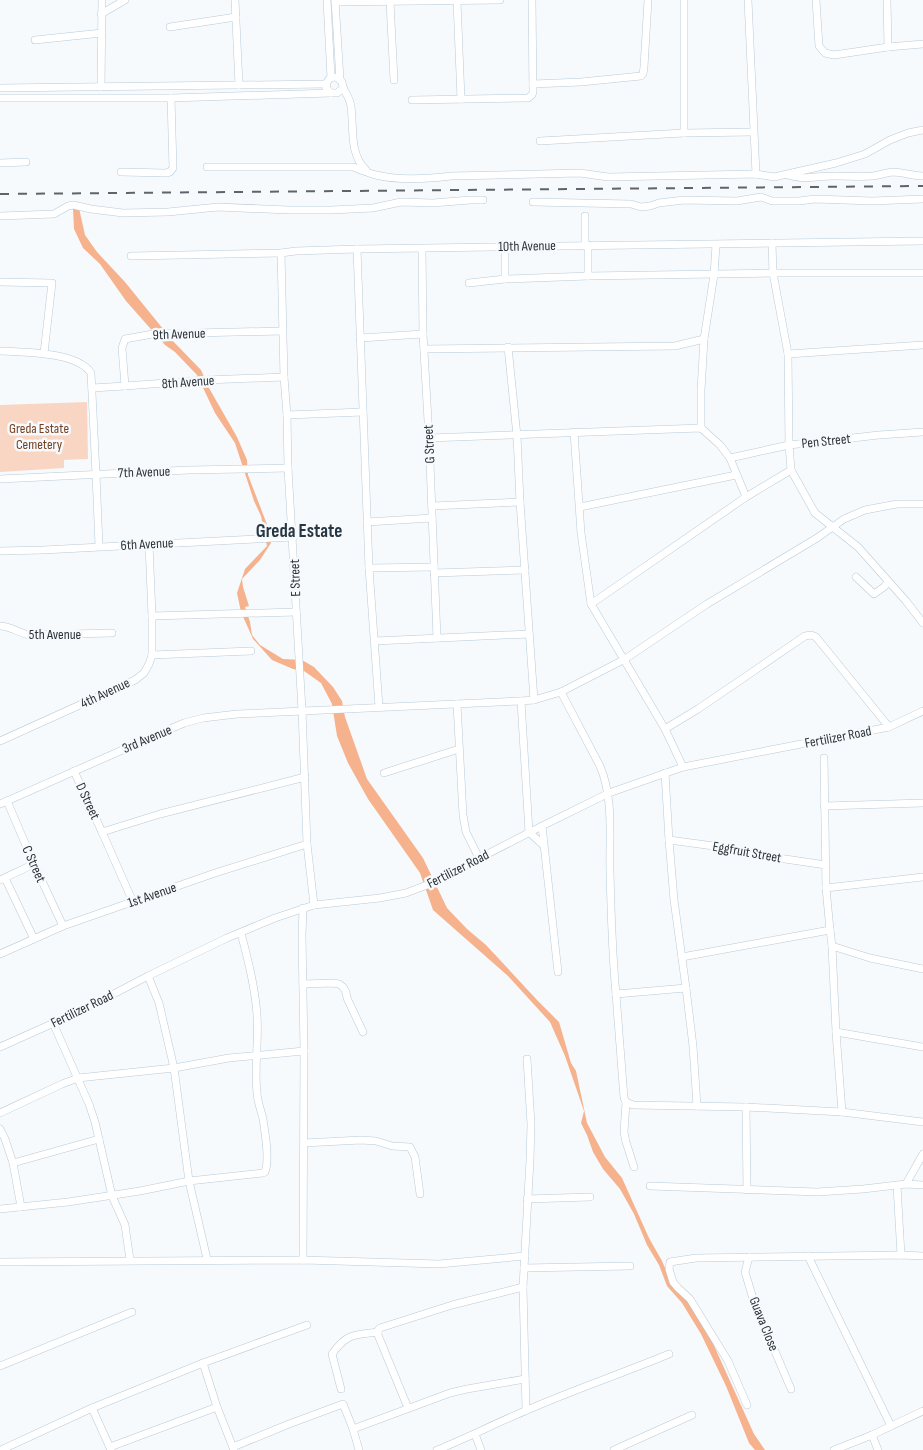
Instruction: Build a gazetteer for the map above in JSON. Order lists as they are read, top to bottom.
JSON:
{
  "streets": {
    "street": [
      "10th Avenue",
      "9th Avenue",
      "8th Avenue",
      "Pen Street",
      "G Street",
      "7th Avenue",
      "6th Avenue",
      "E Street",
      "5th Avenue",
      "4th Avenue",
      "Fertilizer Road",
      "3rd Avenue",
      "D Street",
      "Eggfruit Street",
      "C Street",
      "1st Avenue",
      "Guava Close"
    ]
  },
  "crossings": [
    ["10th Avenue", "G Street"],
    ["10th Avenue", "E Street"],
    ["9th Avenue", "8th Avenue"],
    ["9th Avenue", "E Street"],
    ["8th Avenue", "E Street"],
    ["7th Avenue", "E Street"],
    ["6th Avenue", "E Street"],
    ["6th Avenue", "4th Avenue"],
    ["E Street", "Fertilizer Road"],
    ["E Street", "3rd Avenue"],
    ["E Street", "1st Avenue"],
    ["3rd Avenue", "D Street"],
    ["3rd Avenue", "C Street"],
    ["D Street", "1st Avenue"],
    ["C Street", "1st Avenue"]
  ],
  "districts": ["Greda Estate"],
  "parks": ["Greda Estate Cemetery"]
}
